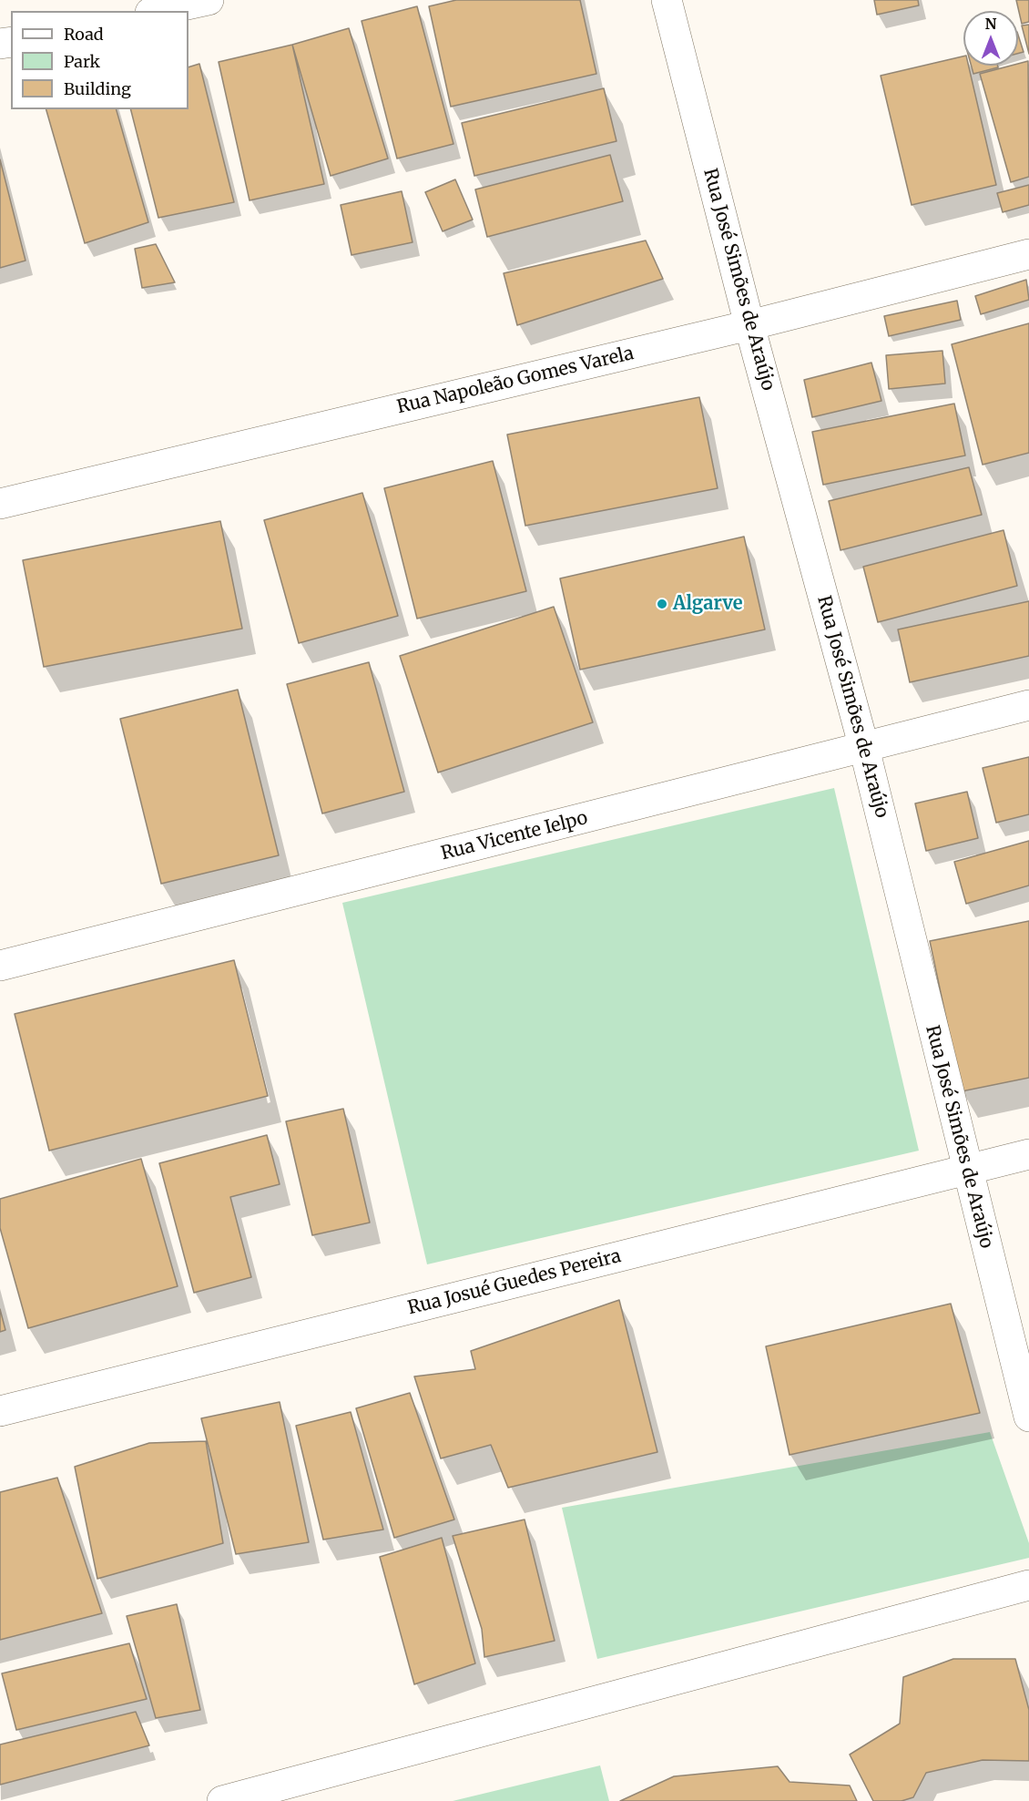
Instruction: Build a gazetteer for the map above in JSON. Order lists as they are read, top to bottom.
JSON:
{
  "streets": {
    "street": [
      "Rua José Simões de Araújo",
      "Rua Napoleão Gomes Varela",
      "Rua Vicente Ielpo",
      "Rua Josué Guedes Pereira"
    ]
  },
  "crossings": [
    ["Rua José Simões de Araújo", "Rua Napoleão Gomes Varela"],
    ["Rua José Simões de Araújo", "Rua Vicente Ielpo"],
    ["Rua José Simões de Araújo", "Rua Josué Guedes Pereira"]
  ],
  "places": ["Algarve"],
  "legend": ["Road", "Park", "Building"],
  "north": "top"
}
